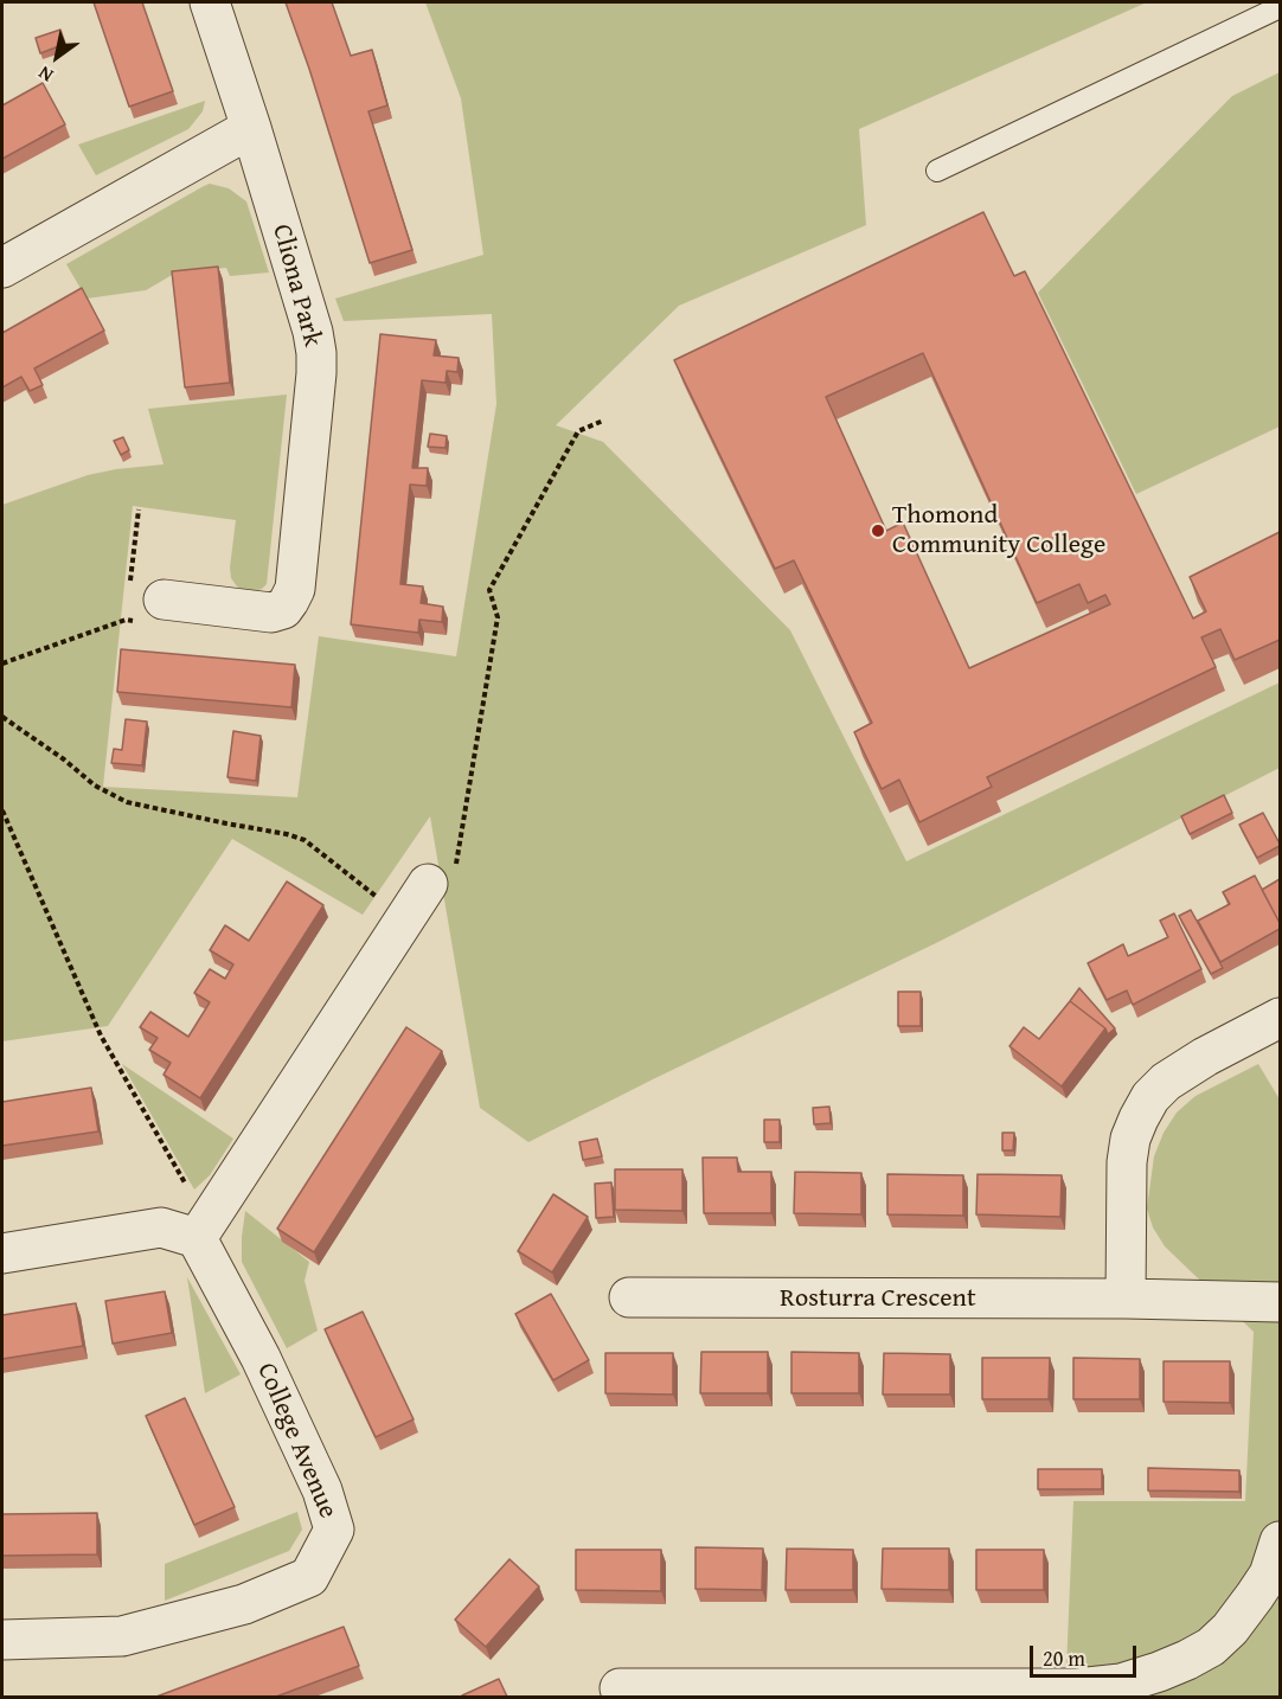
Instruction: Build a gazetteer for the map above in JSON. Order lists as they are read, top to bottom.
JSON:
{
  "streets": {
    "street": ["Cliona Park", "Rosturra Crescent", "College Avenue"]
  },
  "places": ["Thomond Community College"],
  "scale_bar": "20 m",
  "north": "bottom left"
}
